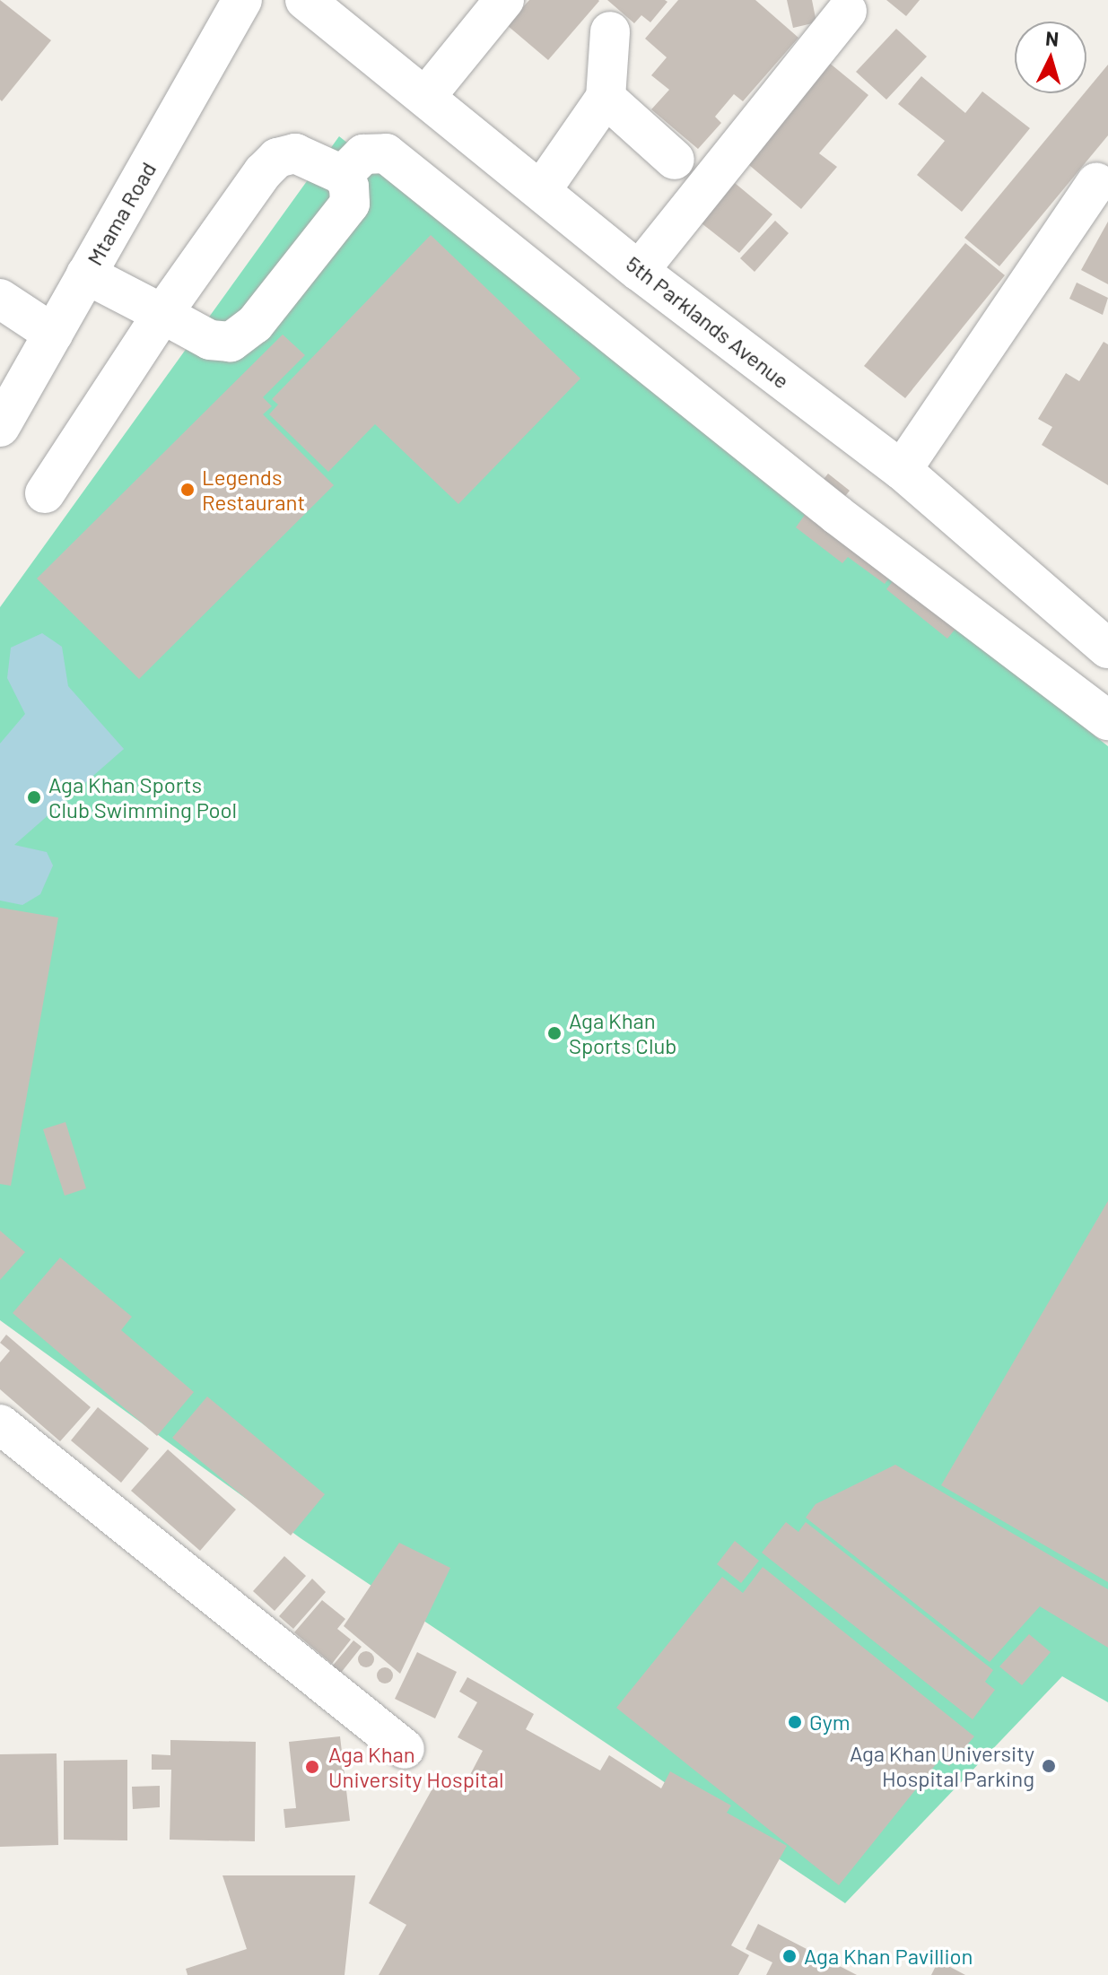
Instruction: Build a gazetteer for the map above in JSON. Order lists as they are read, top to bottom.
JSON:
{
  "streets": {
    "street": ["Mtama Road", "5th Parklands Avenue"]
  },
  "places": [
    "Legends Restaurant",
    "Aga Khan Sports Club Swimming Pool",
    "Aga Khan Sports Club",
    "Gym",
    "Aga Khan University Hospital Parking",
    "Aga Khan University Hospital",
    "Aga Khan Pavillion"
  ],
  "north": "top"
}
